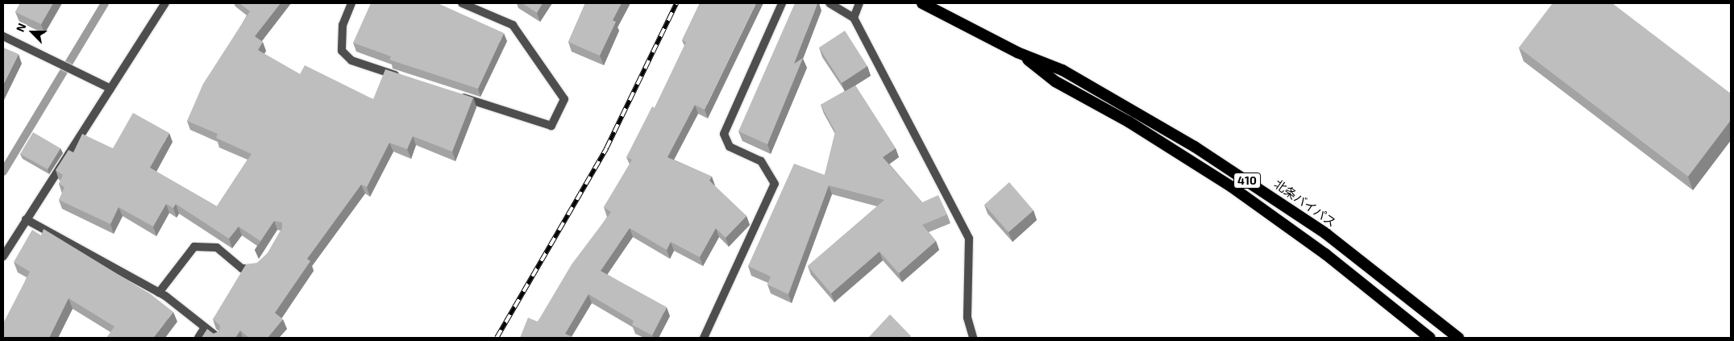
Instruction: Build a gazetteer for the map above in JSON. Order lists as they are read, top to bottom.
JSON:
{
  "streets": {
    "highway": ["410", "北条バイパス"]
  },
  "north": "top left"
}
